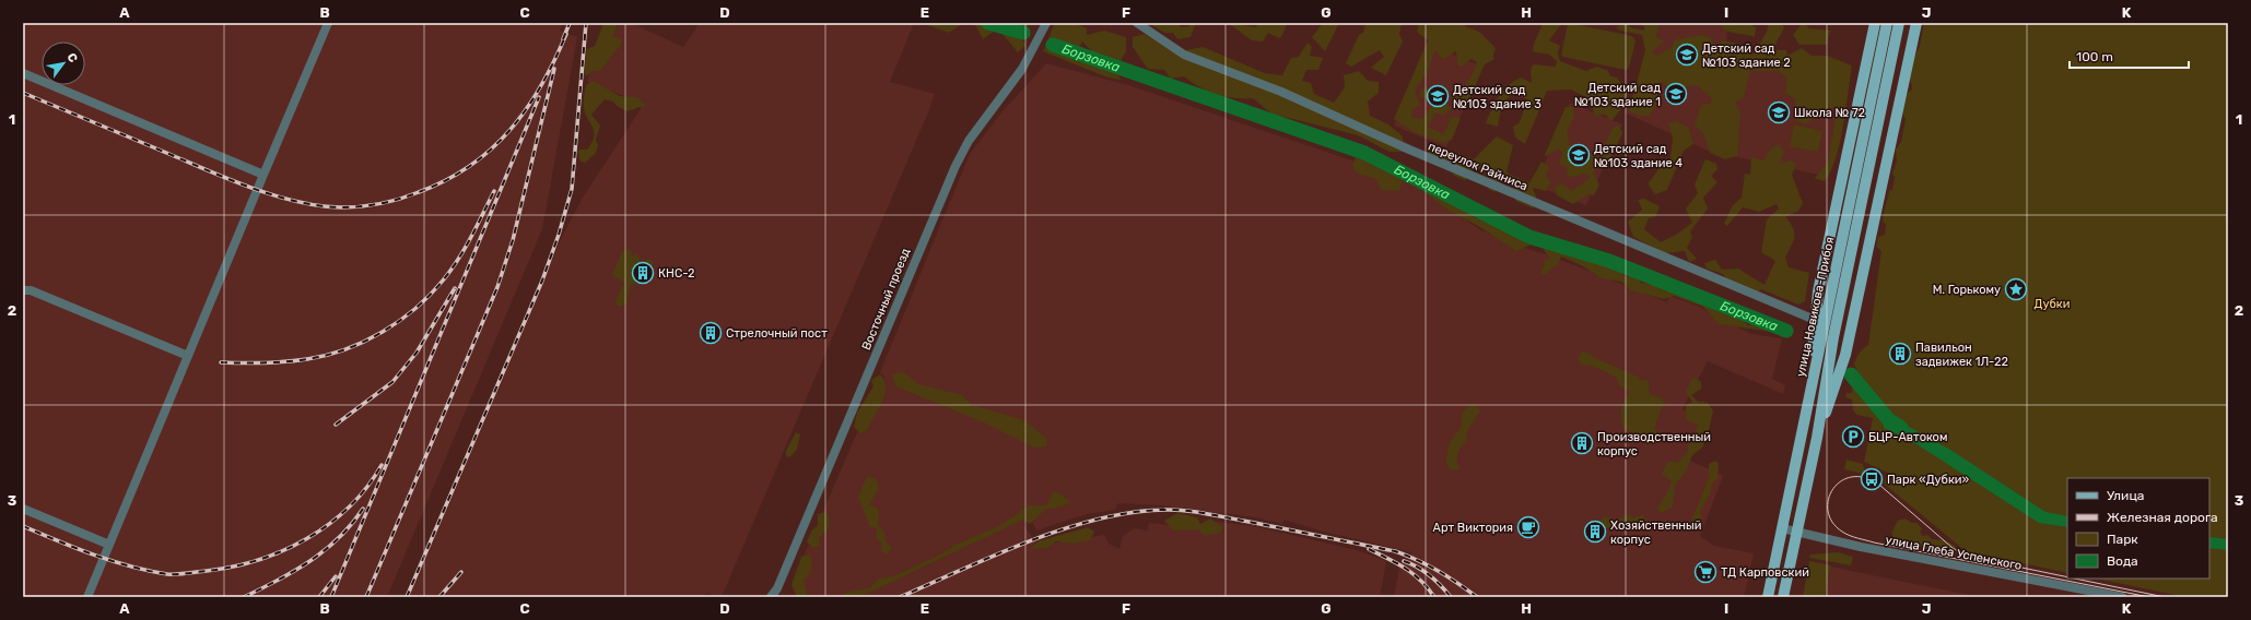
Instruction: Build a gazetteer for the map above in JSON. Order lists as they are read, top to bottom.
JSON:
{
  "streets": {
    "main road": ["улица Новикова-Прибоя"],
    "street": ["переулок Райниса", "Восточный проезд", "улица Глеба Успенского"]
  },
  "crossings": [
    ["улица Новикова-Прибоя", "улица Глеба Успенского"]
  ],
  "water": ["Борзовка"],
  "parks": ["Дубки"],
  "places": {
    "school or university": [
      "Детский сад №103 здание 2",
      "Детский сад №103 здание 1",
      "Детский сад №103 здание 3",
      "Школа № 72",
      "Детский сад №103 здание 4"
    ],
    "building": [
      "КНС-2",
      "Стрелочный пост",
      "Павильон задвижек 1Л-22",
      "Производственный корпус",
      "Хозяйственный корпус"
    ],
    "place": ["М. Горькому"],
    "parking": ["БЦР-Автоком"],
    "bus stop": ["Парк «Дубки»"],
    "cafe": ["Арт Виктория"],
    "supermarket": ["ТД Карповский"]
  },
  "legend": [
    "Улица",
    "Железная дорога",
    "Парк",
    "Вода"
  ],
  "scale_bar": "100 m",
  "north": "top right",
  "grid": {
    "columns": [
      "A",
      "B",
      "C",
      "D",
      "E",
      "F",
      "G",
      "H",
      "I",
      "J",
      "K"
    ],
    "rows": ["1", "2", "3"]
  }
}
